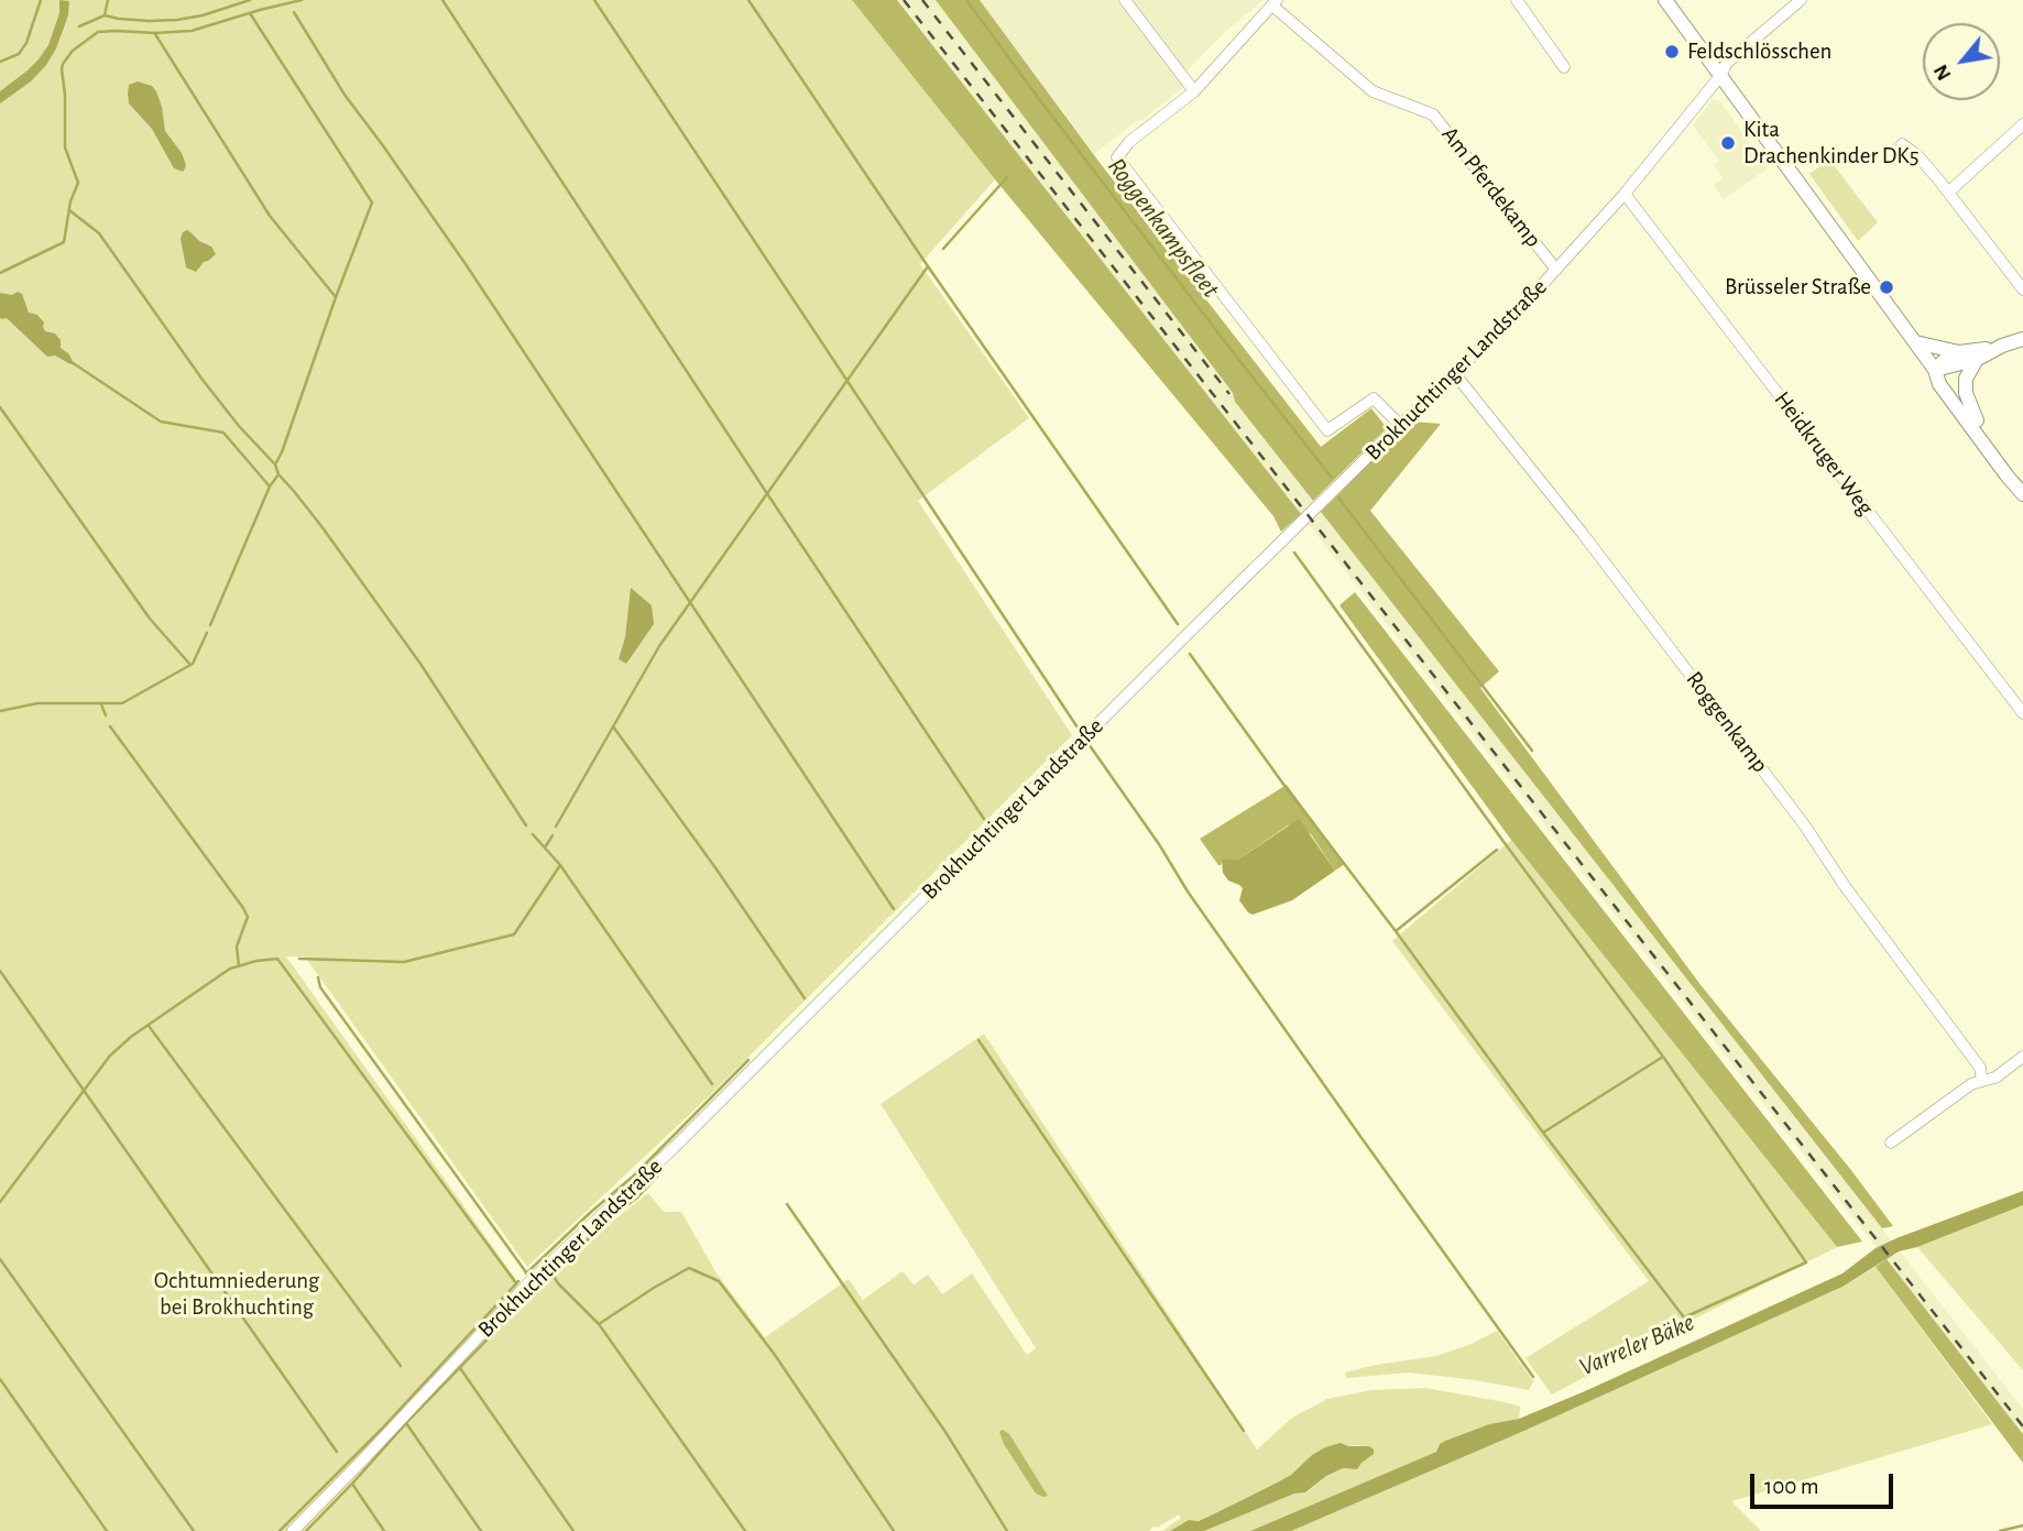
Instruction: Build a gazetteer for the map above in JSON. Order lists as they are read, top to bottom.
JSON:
{
  "streets": {
    "street": [
      "Am Pferdekamp",
      "Brokhuchtinger Landstraße",
      "Heidkruger Weg",
      "Roggenkamp"
    ]
  },
  "crossings": [
    ["Am Pferdekamp", "Brokhuchtinger Landstraße"],
    ["Brokhuchtinger Landstraße", "Heidkruger Weg"],
    ["Brokhuchtinger Landstraße", "Roggenkamp"]
  ],
  "water": ["Roggenkampsfleet", "Varreler Bäke"],
  "parks": ["Ochtumniederung bei Brokhuchting"],
  "places": ["Feldschlösschen", "Kita Drachenkinder DK5", "Brüsseler Straße"],
  "scale_bar": "100 m",
  "north": "bottom left"
}
